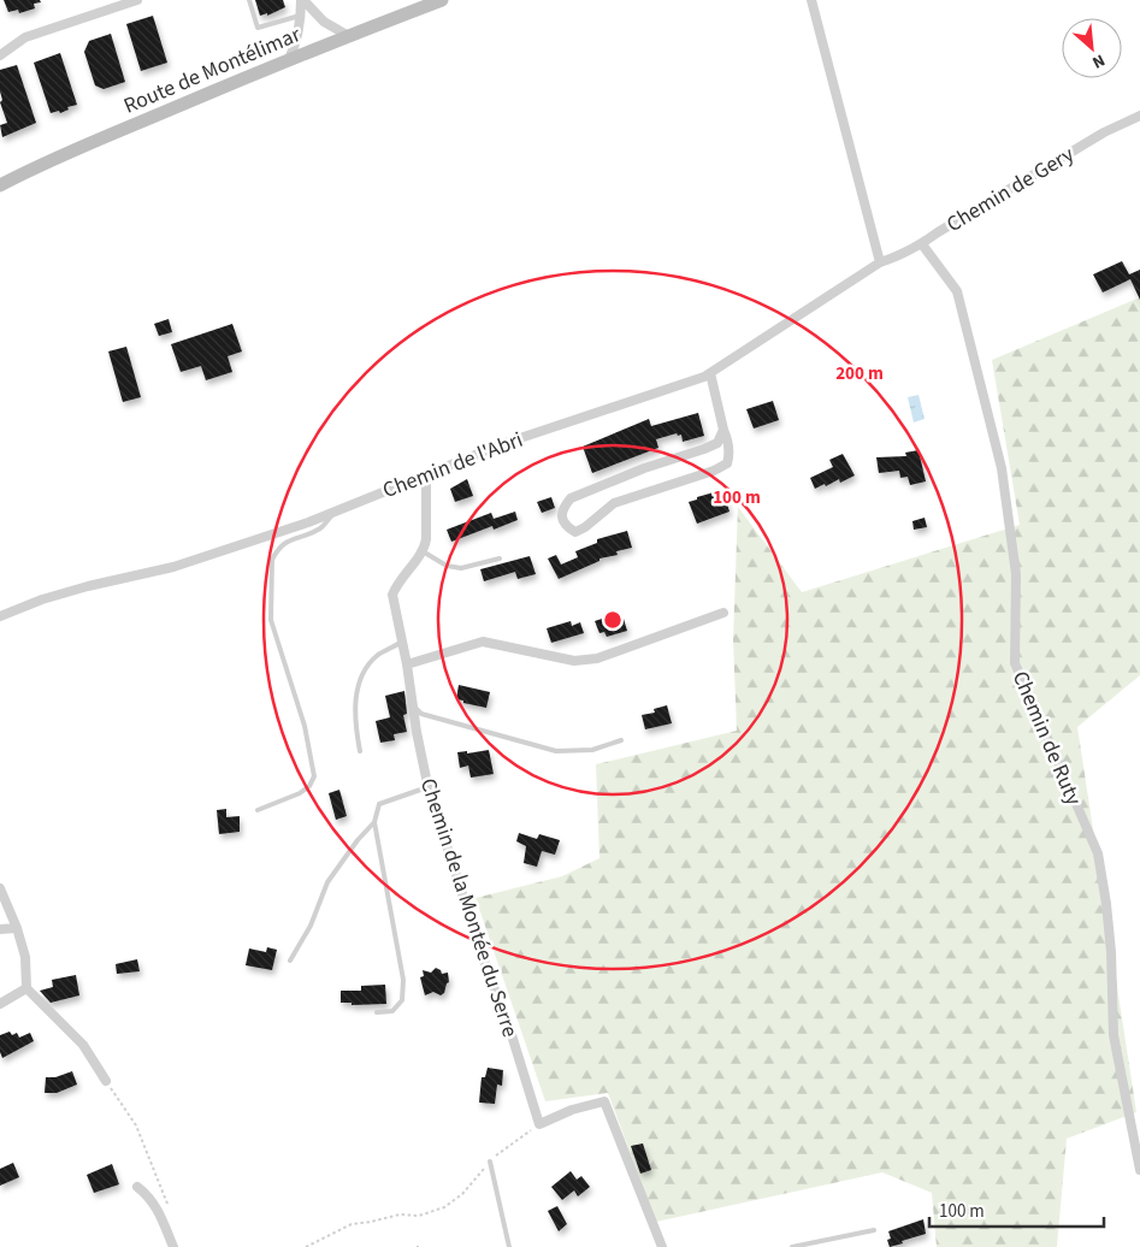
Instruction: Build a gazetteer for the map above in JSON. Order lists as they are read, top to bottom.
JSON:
{
  "streets": {
    "main road": ["Route de Montélimar"],
    "street": [
      "Chemin de Gery",
      "Chemin de l'Abri",
      "Chemin de Ruty",
      "Chemin de la Montée du Serre"
    ]
  },
  "crossings": [
    ["Chemin de Gery", "Chemin de l'Abri"],
    ["Chemin de Gery", "Chemin de Ruty"]
  ],
  "scale_bar": "100 m",
  "north": "bottom right",
  "rings": ["200 m", "100 m"]
}
